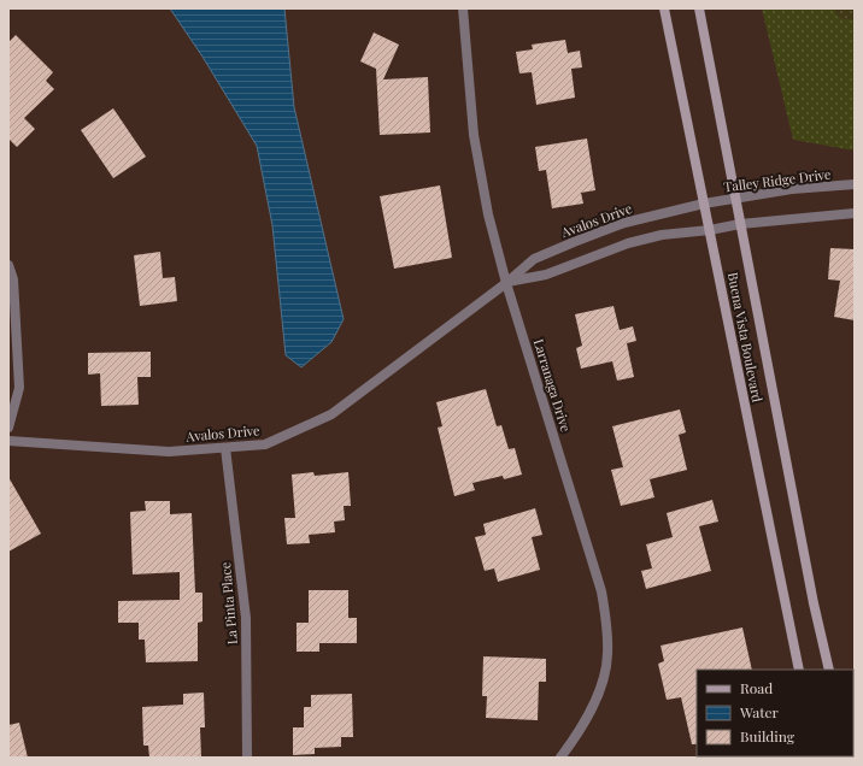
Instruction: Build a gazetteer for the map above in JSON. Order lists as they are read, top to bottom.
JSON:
{
  "streets": {
    "main road": ["Buena Vista Boulevard"],
    "street": [
      "Talley Ridge Drive",
      "Avalos Drive",
      "Larranaga Drive",
      "La Pinta Place"
    ]
  },
  "crossings": [
    ["Talley Ridge Drive", "Avalos Drive"],
    ["Talley Ridge Drive", "Buena Vista Boulevard"],
    ["Avalos Drive", "Buena Vista Boulevard"],
    ["Avalos Drive", "Larranaga Drive"],
    ["Avalos Drive", "La Pinta Place"]
  ],
  "legend": ["Road", "Water", "Building"]
}
